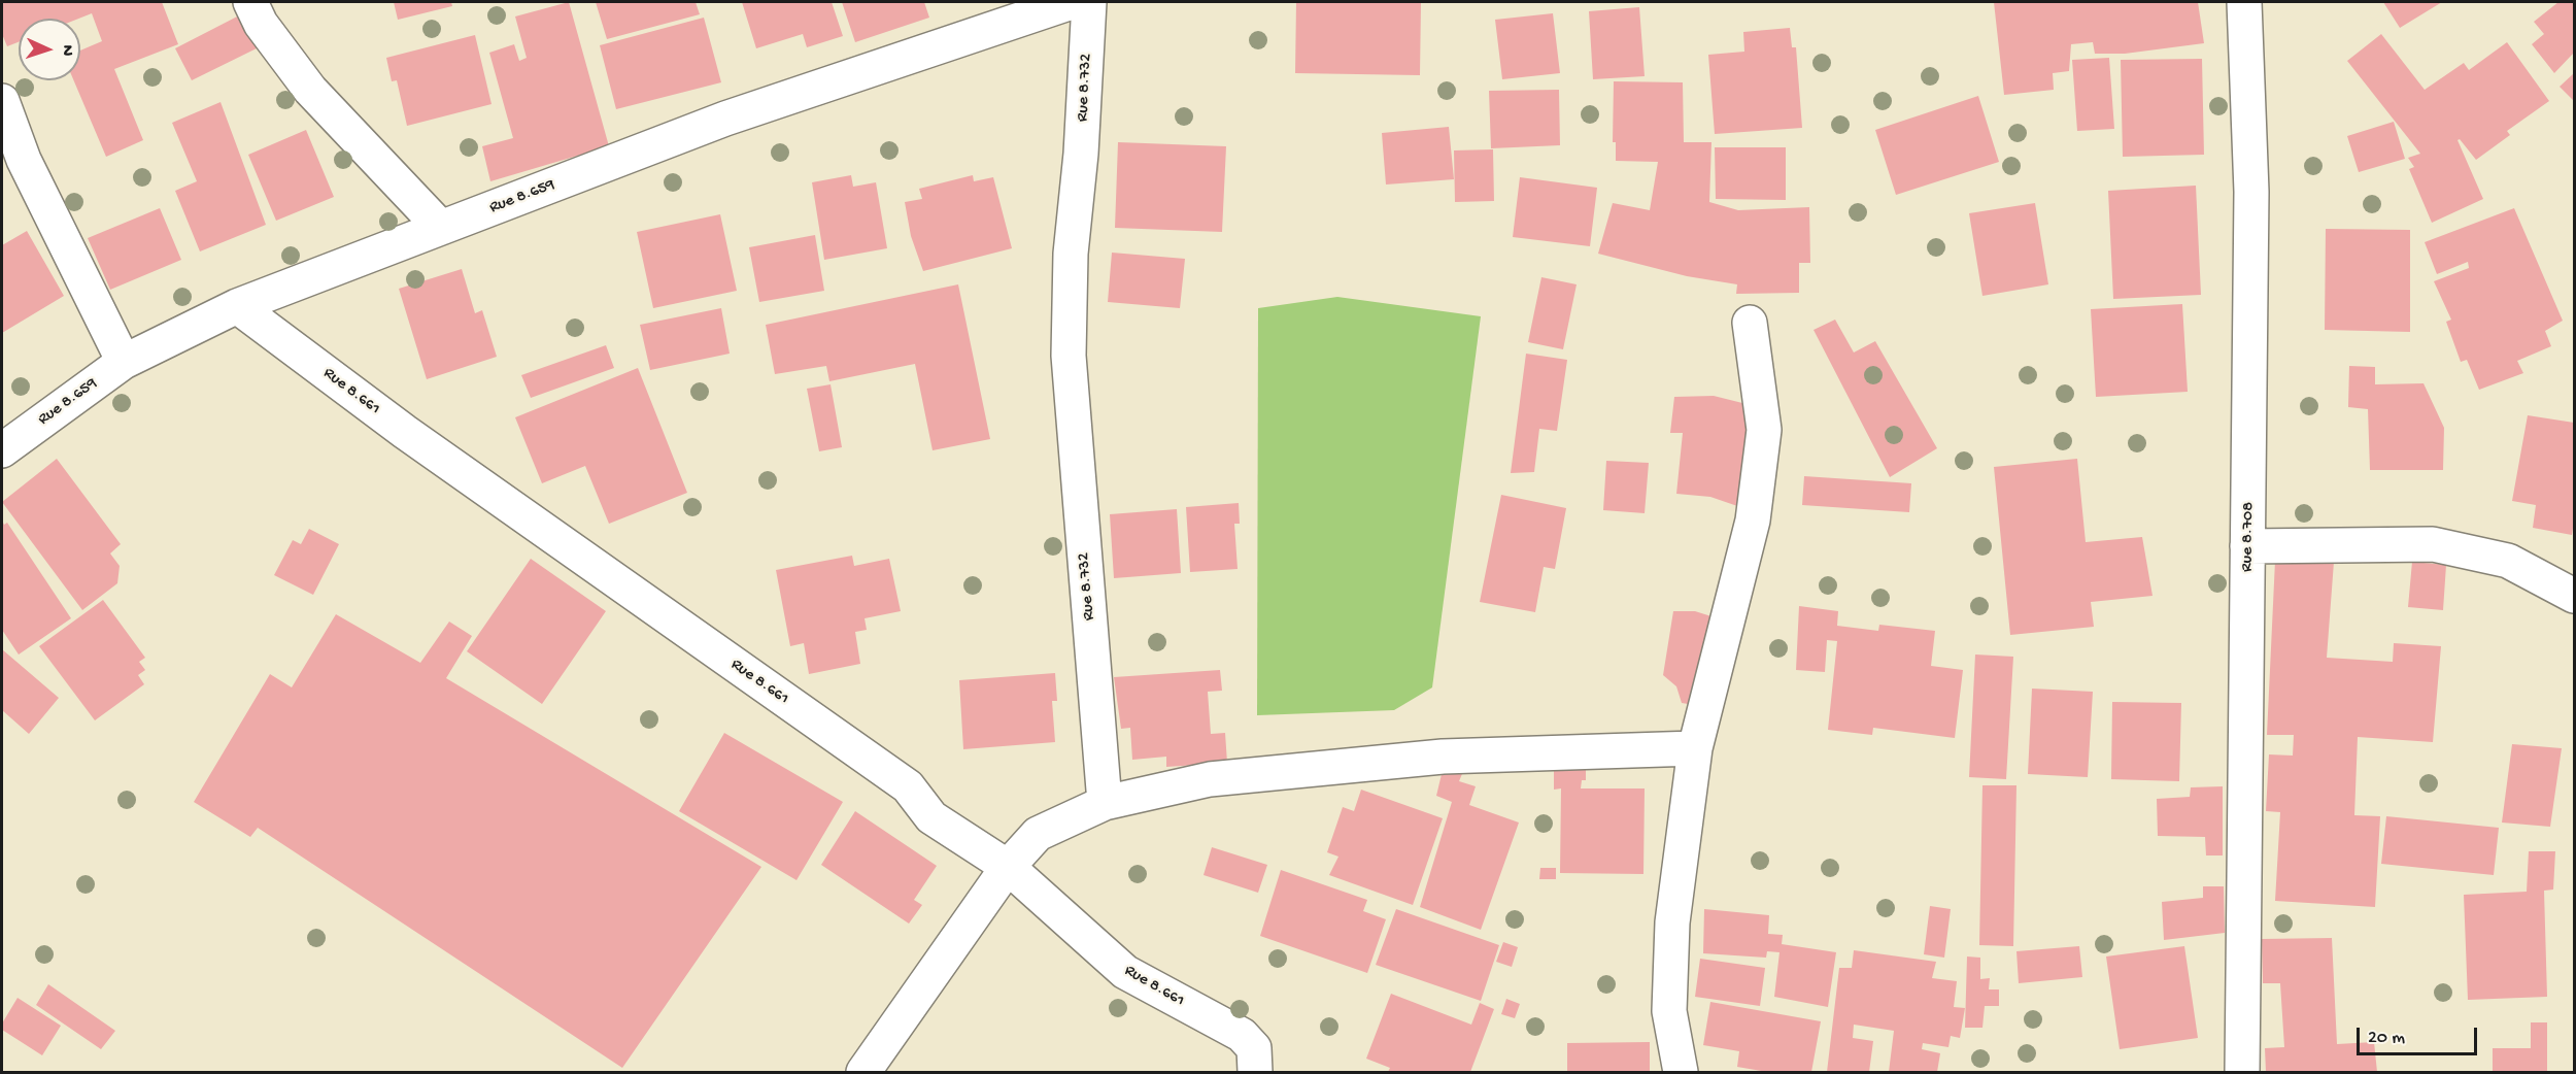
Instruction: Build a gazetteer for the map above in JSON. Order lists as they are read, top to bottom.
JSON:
{
  "streets": {
    "street": [
      "Rue 8.732",
      "Rue 8.659",
      "Rue 8.661",
      "Rue 8.708"
    ]
  },
  "crossings": [
    ["Rue 8.732", "Rue 8.659"],
    ["Rue 8.659", "Rue 8.661"]
  ],
  "scale_bar": "20 m",
  "north": "right"
}
